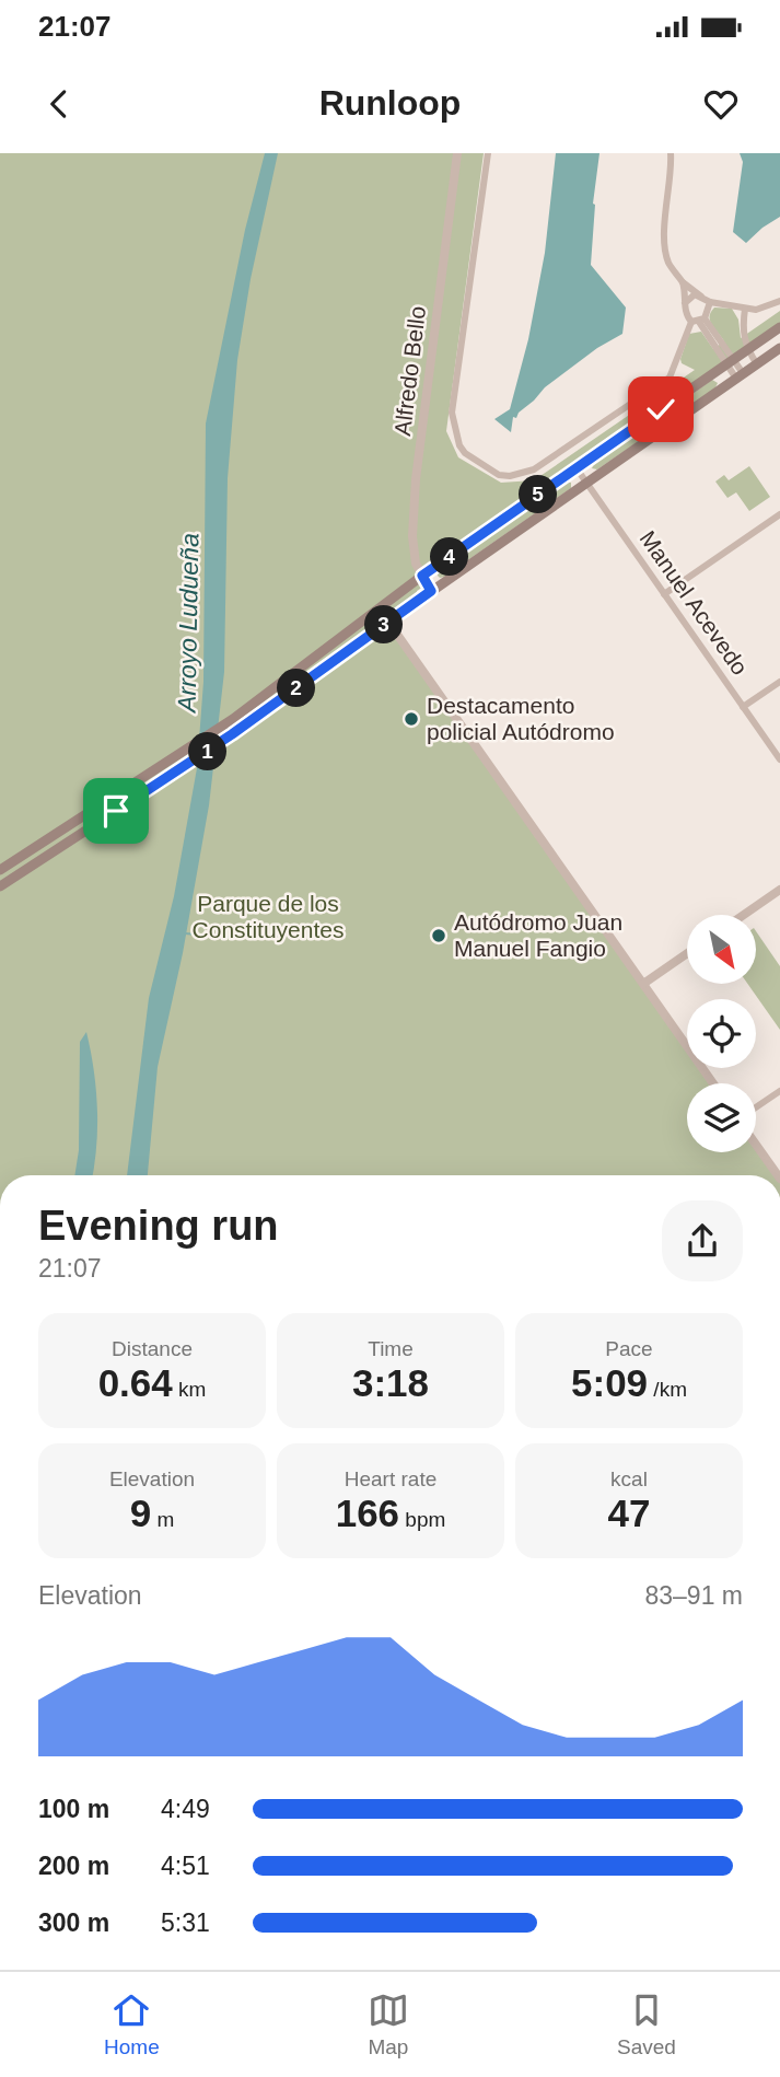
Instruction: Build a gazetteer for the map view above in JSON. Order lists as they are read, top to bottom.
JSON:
{
  "streets": {
    "street": ["Alfredo Bello", "Manuel Acevedo"]
  },
  "water": ["Arroyo Ludueña"],
  "parks": ["Parque de los Constituyentes"],
  "places": ["Destacamento policial Autódromo", "Autódromo Juan Manuel Fangio"],
  "north": "bottom right",
  "page": {
    "status": "21:07",
    "header": "Runloop",
    "pins": [
      "5",
      "4",
      "3",
      "2",
      "1"
    ],
    "heading": ["Evening run", "21:07"],
    "stats": [
      ["Distance", "0.64 km"],
      ["Time", "3:18"],
      ["Pace", "5:09 /km"],
      ["Elevation", "9 m"],
      ["Heart rate", "166 bpm"],
      ["kcal", "47"]
    ],
    "chart": ["Elevation", "83–91 m"],
    "list": [
      {
        "name": "100 m",
        "note": "4:49"
      },
      {
        "name": "200 m",
        "note": "4:51"
      },
      {
        "name": "300 m",
        "note": "5:31"
      }
    ],
    "tabs": ["Home", "Map", "Saved"]
  }
}
